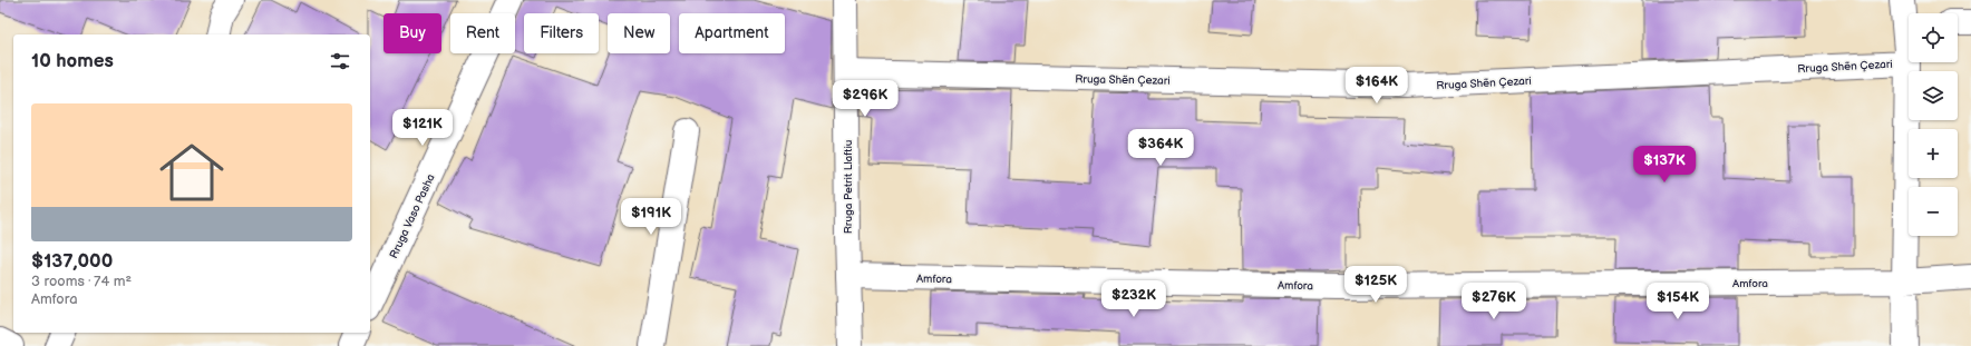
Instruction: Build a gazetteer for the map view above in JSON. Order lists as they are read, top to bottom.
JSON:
{
  "streets": {
    "street": [
      "Rruga Shën Çezari",
      "Rruga Petrit Llaftiu",
      "Rruga Vaso Pasha",
      "Amfora"
    ]
  },
  "crossings": [
    ["Rruga Shën Çezari", "Rruga Petrit Llaftiu"],
    ["Rruga Petrit Llaftiu", "Amfora"]
  ],
  "page": {
    "map_buttons": ["+", "−"],
    "chip": [
      "Buy",
      "Rent",
      "Filters",
      "New",
      "Apartment"
    ],
    "heading": "10 homes",
    "price": [
      "$164K",
      "$296K",
      "$121K",
      "$364K",
      "$137K",
      "$191K",
      "$125K",
      "$232K",
      "$276K",
      "$154K"
    ],
    "list": [
      {
        "name": "$137,000",
        "note": "3 rooms · 74 m² · Amfora"
      }
    ]
  }
}
